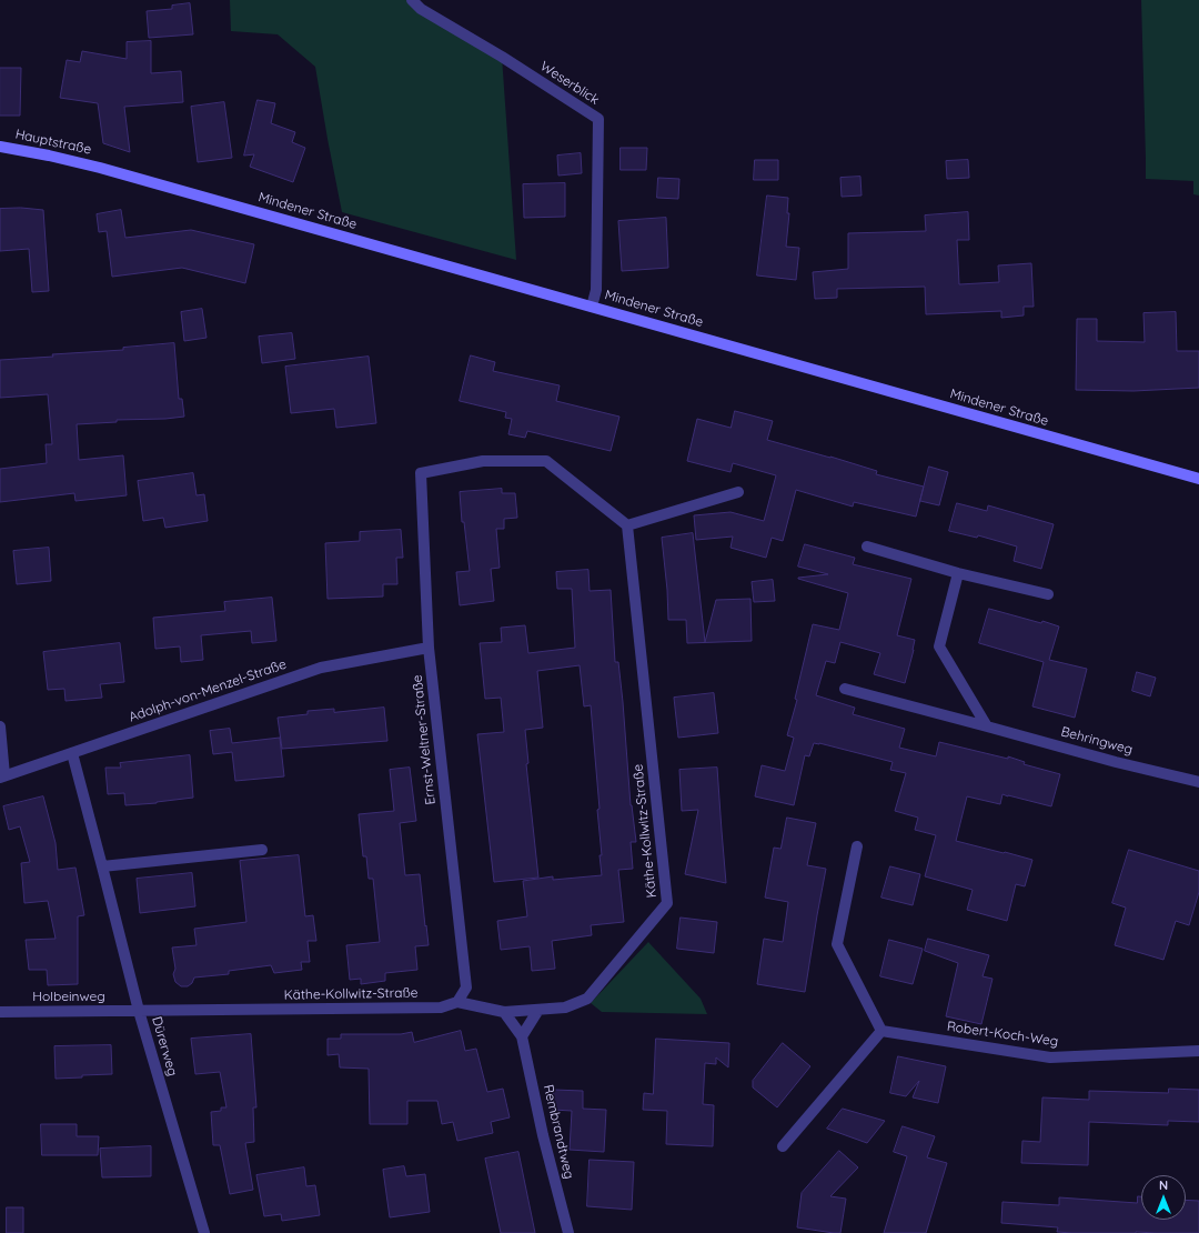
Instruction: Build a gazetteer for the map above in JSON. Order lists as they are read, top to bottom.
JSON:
{
  "streets": {
    "main road": ["Hauptstraße", "Mindener Straße"],
    "street": [
      "Weserblick",
      "Adolph-von-Menzel-Straße",
      "Ernst-Weltner-Straße",
      "Behringweg",
      "Käthe-Kollwitz-Straße",
      "Holbeinweg",
      "Robert-Koch-Weg",
      "Dürerweg",
      "Rembrandtweg"
    ]
  },
  "crossings": [
    ["Weserblick", "Mindener Straße"],
    ["Hauptstraße", "Mindener Straße"],
    ["Adolph-von-Menzel-Straße", "Ernst-Weltner-Straße"],
    ["Adolph-von-Menzel-Straße", "Dürerweg"],
    ["Ernst-Weltner-Straße", "Käthe-Kollwitz-Straße"],
    ["Käthe-Kollwitz-Straße", "Holbeinweg"],
    ["Käthe-Kollwitz-Straße", "Dürerweg"],
    ["Käthe-Kollwitz-Straße", "Rembrandtweg"],
    ["Holbeinweg", "Dürerweg"]
  ],
  "north": "top"
}
